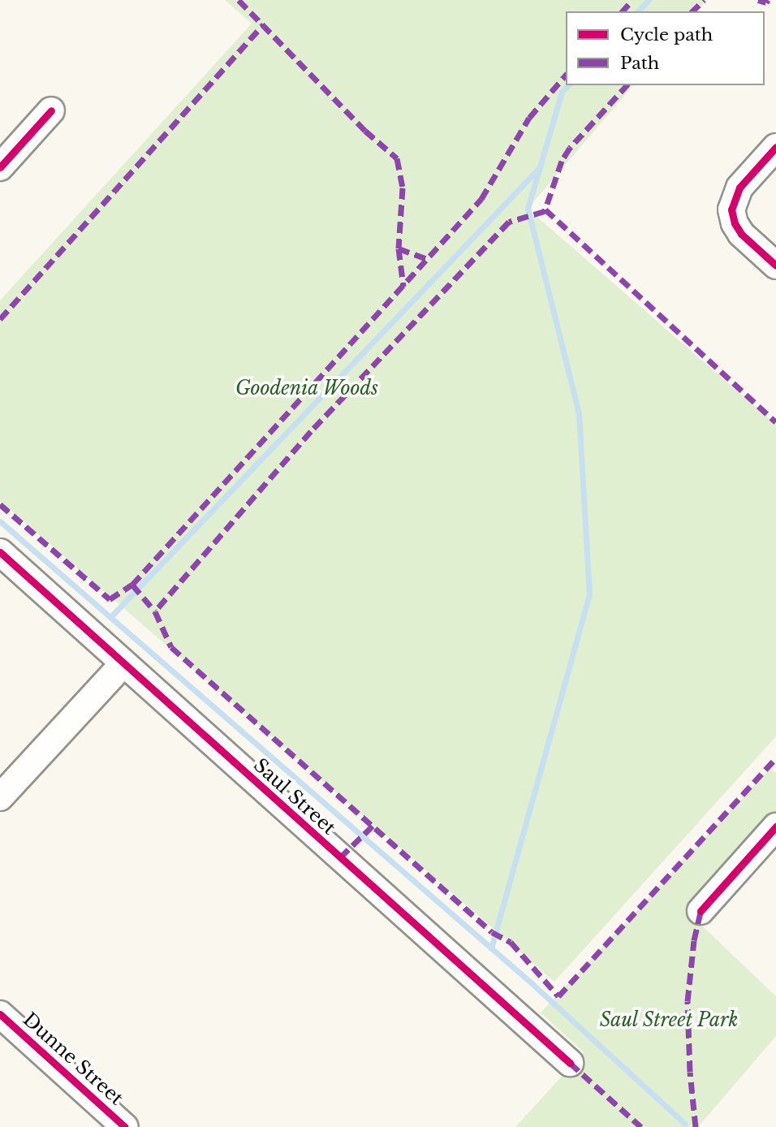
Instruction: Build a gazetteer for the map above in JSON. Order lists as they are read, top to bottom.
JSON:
{
  "streets": {
    "street": ["Saul Street", "Dunne Street"]
  },
  "parks": ["Goodenia Woods", "Saul Street Park"],
  "legend": ["Cycle path", "Path"]
}
